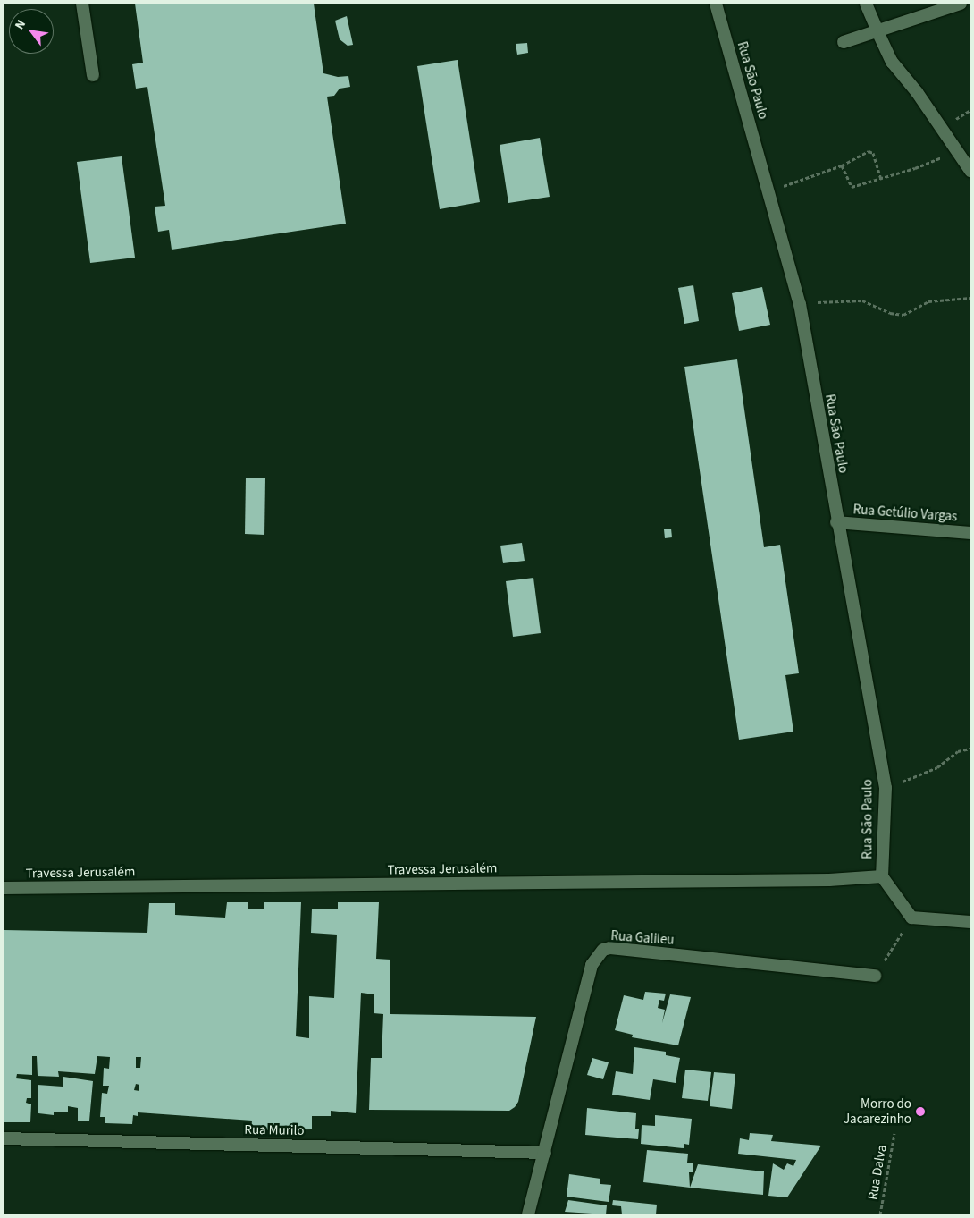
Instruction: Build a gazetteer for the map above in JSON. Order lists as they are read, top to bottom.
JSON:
{
  "streets": {
    "street": [
      "Rua São Paulo",
      "Rua Getúlio Vargas",
      "Travessa Jerusalém",
      "Rua Galileu",
      "Rua Murilo"
    ],
    "path": ["Rua Dalva"]
  },
  "crossings": [
    ["Rua São Paulo", "Rua Getúlio Vargas"],
    ["Rua São Paulo", "Travessa Jerusalém"],
    ["Rua Galileu", "Rua Murilo"]
  ],
  "places": ["Morro do Jacarezinho"],
  "north": "top left"
}
